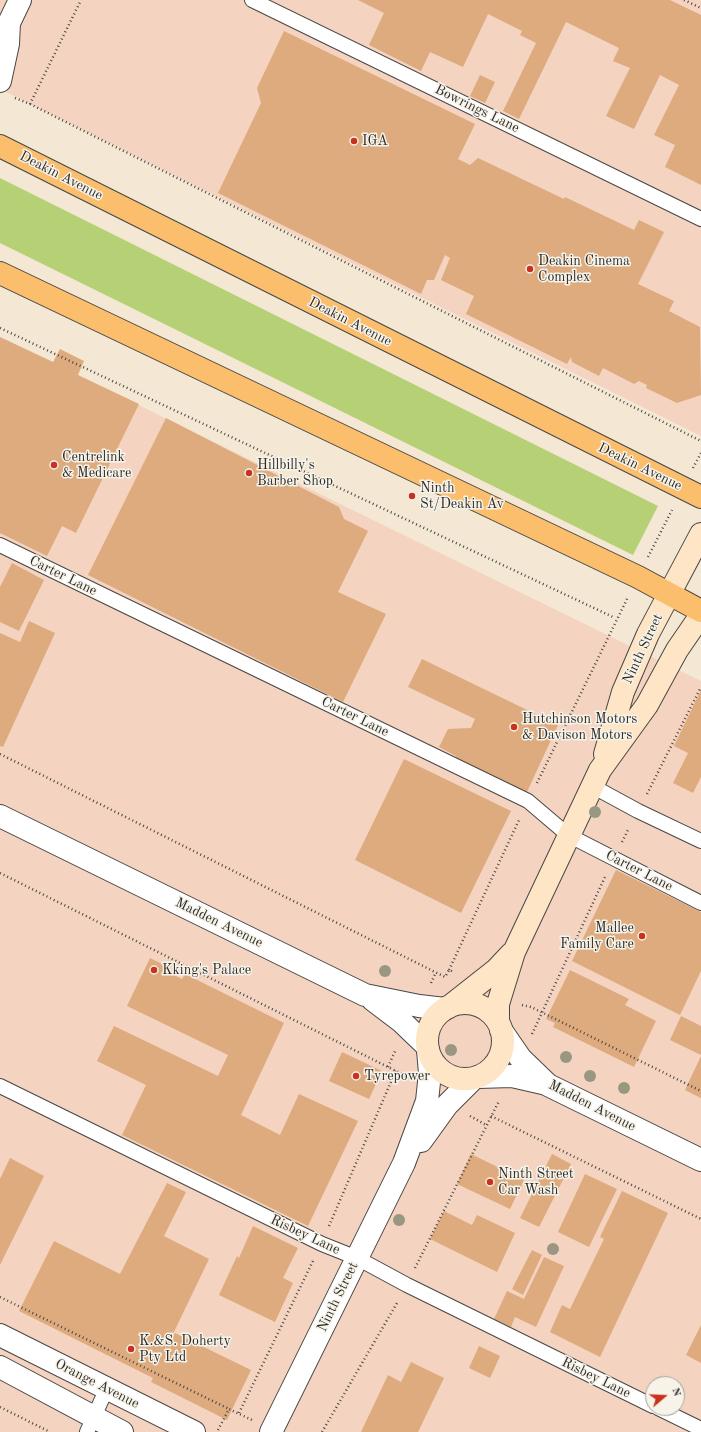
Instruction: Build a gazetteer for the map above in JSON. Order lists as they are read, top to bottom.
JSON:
{
  "streets": {
    "highway": ["Deakin Avenue"],
    "street": ["Ninth Street", "Madden Avenue", "Orange Avenue"],
    "lane": ["Bowrings Lane", "Carter Lane", "Risbey Lane"]
  },
  "crossings": [
    ["Carter Lane", "Ninth Street"],
    ["Ninth Street", "Madden Avenue"],
    ["Ninth Street", "Risbey Lane"]
  ],
  "places": [
    "IGA",
    "Deakin Cinema Complex",
    "Centrelink & Medicare",
    "Hillbilly's Barber Shop",
    "Ninth St/Deakin Av",
    "Hutchinson Motors & Davison Motors",
    "Mallee Family Care",
    "Kking's Palace",
    "Tyrepower",
    "Ninth Street Car Wash",
    "K.&S. Doherty Pty Ltd"
  ],
  "north": "right"
}
